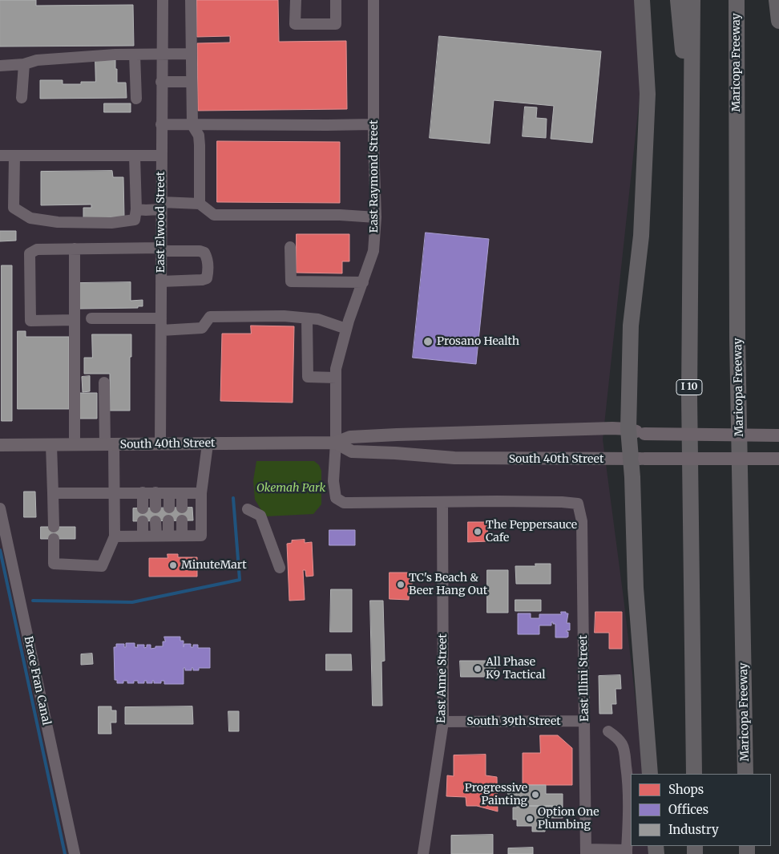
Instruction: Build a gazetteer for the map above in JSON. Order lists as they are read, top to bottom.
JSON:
{
  "streets": {
    "highway": ["Maricopa Freeway", "I 10"],
    "main road": ["South 40th Street"],
    "street": [
      "East Raymond Street",
      "East Elwood Street",
      "East Anne Street",
      "East Illini Street",
      "Brace Fran Canal",
      "South 39th Street"
    ]
  },
  "crossings": [
    ["East Raymond Street", "South 40th Street"],
    ["East Elwood Street", "South 40th Street"],
    ["East Anne Street", "East Illini Street"],
    ["East Anne Street", "South 39th Street"],
    ["East Illini Street", "South 39th Street"]
  ],
  "parks": ["Okemah Park"],
  "places": [
    "Prosano Health",
    "The Peppersauce Cafe",
    "MinuteMart",
    "TC's Beach & Beer Hang Out",
    "All Phase K9 Tactical",
    "Progressive Painting",
    "Option One Plumbing"
  ],
  "legend": ["Shops", "Offices", "Industry"]
}
